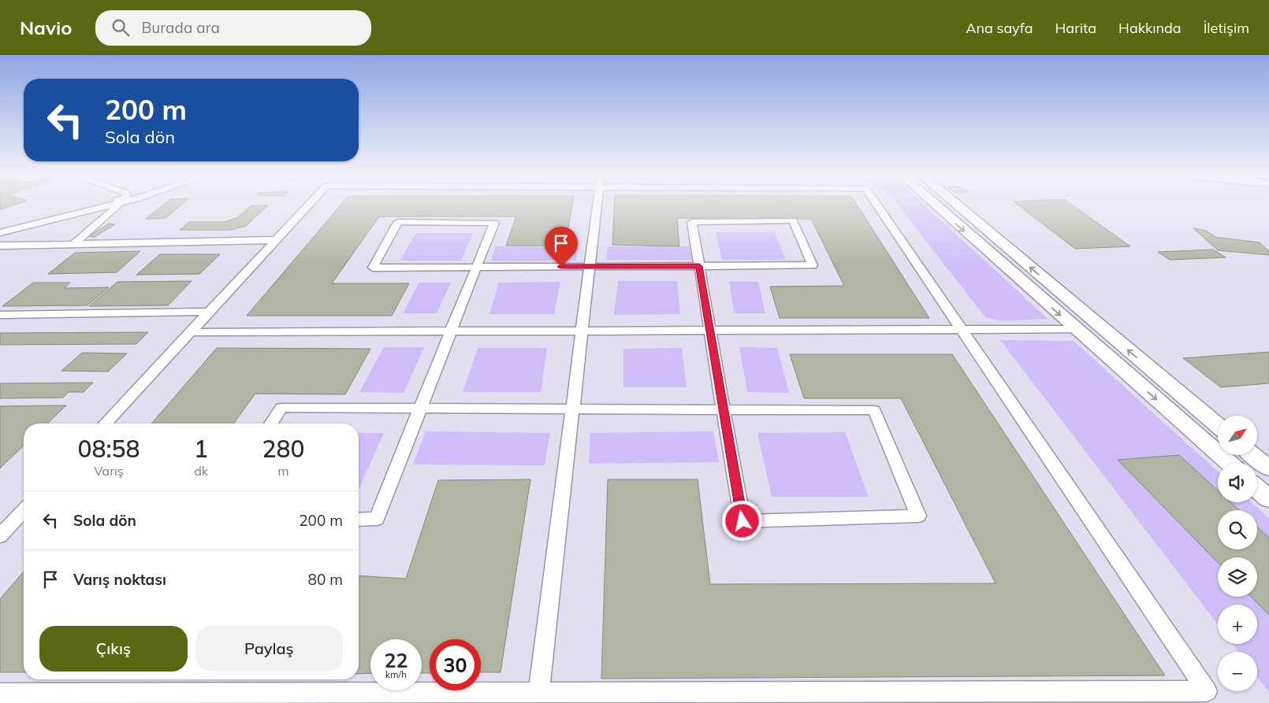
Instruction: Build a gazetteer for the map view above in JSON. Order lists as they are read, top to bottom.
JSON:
{
  "north": "top right",
  "page": {
    "header": "Navio",
    "search": "Burada ara",
    "nav": [
      "Ana sayfa",
      "Harita",
      "Hakkında",
      "İletişim"
    ],
    "turn": ["200 m", "Sola dön"],
    "map_buttons": ["+", "−"],
    "eta": [
      "08:58",
      "Varış",
      "1",
      "dk",
      "280",
      "m"
    ],
    "list": [
      {
        "name": "Sola dön",
        "value": "200 m"
      },
      {
        "name": "Varış noktası",
        "value": "80 m"
      }
    ],
    "buttons": ["Çıkış", "Paylaş"],
    "speed": "22 km/h",
    "limit": "30"
  }
}
